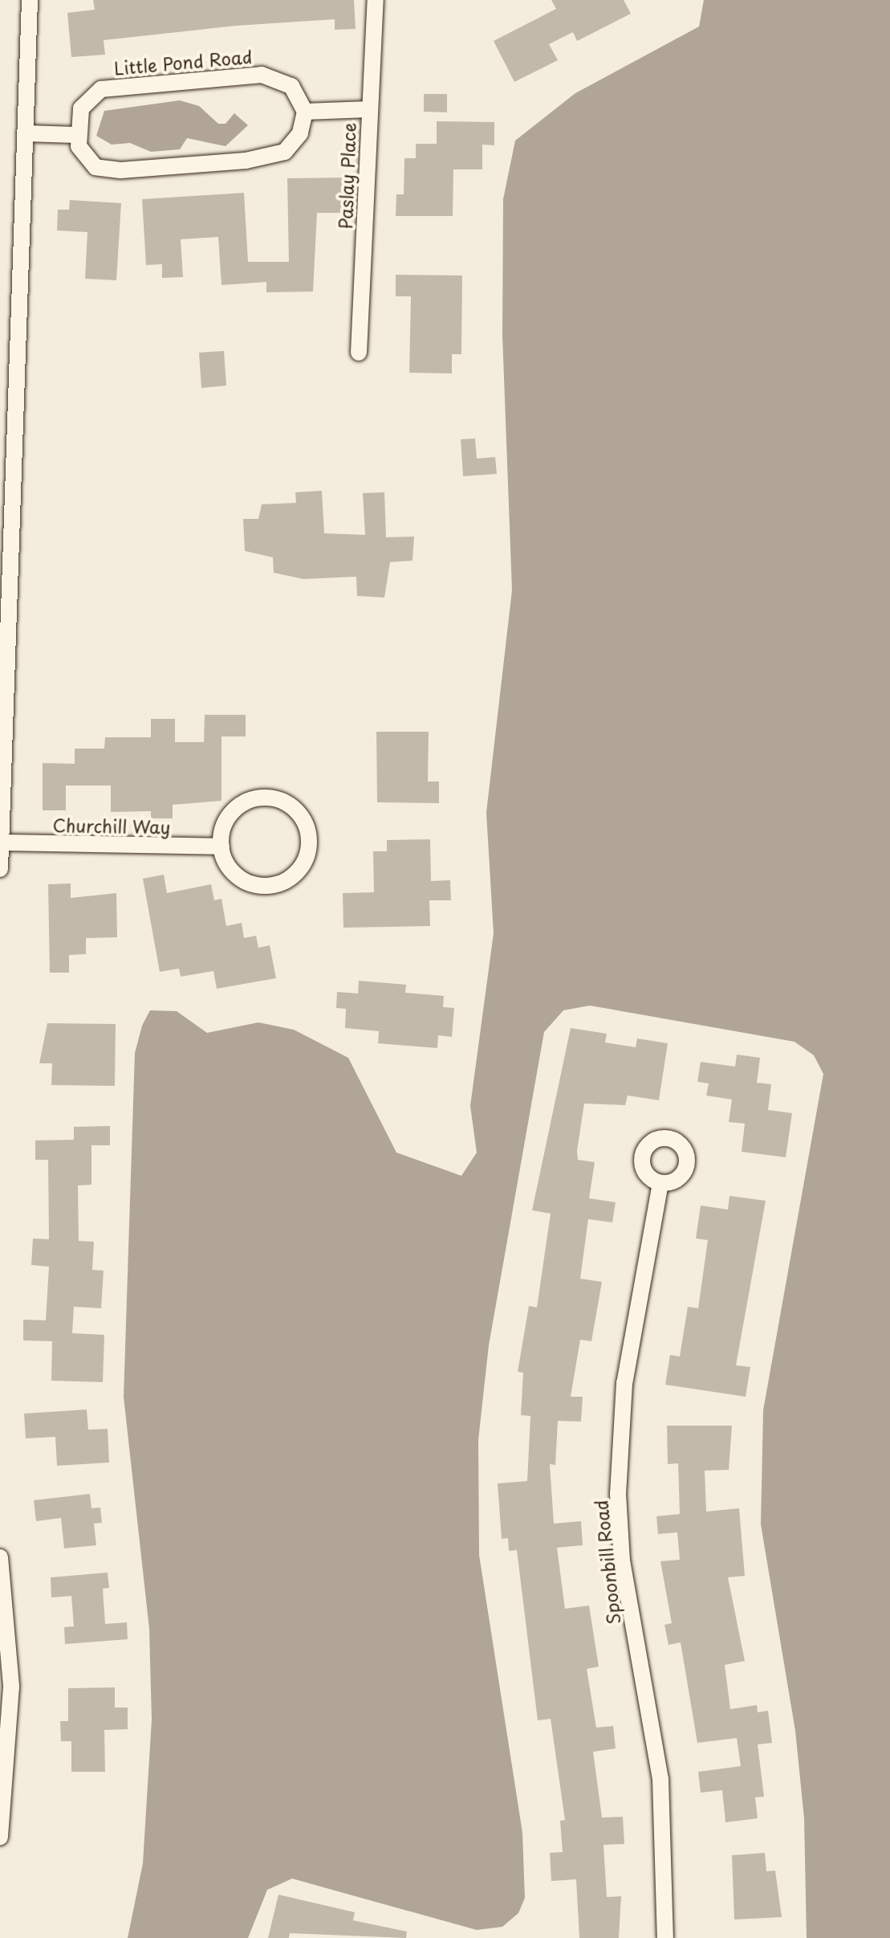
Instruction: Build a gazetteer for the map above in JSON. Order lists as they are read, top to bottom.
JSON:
{
  "streets": {
    "street": [
      "Little Pond Road",
      "Paslay Place",
      "Churchill Way",
      "Spoonbill Road"
    ]
  }
}
